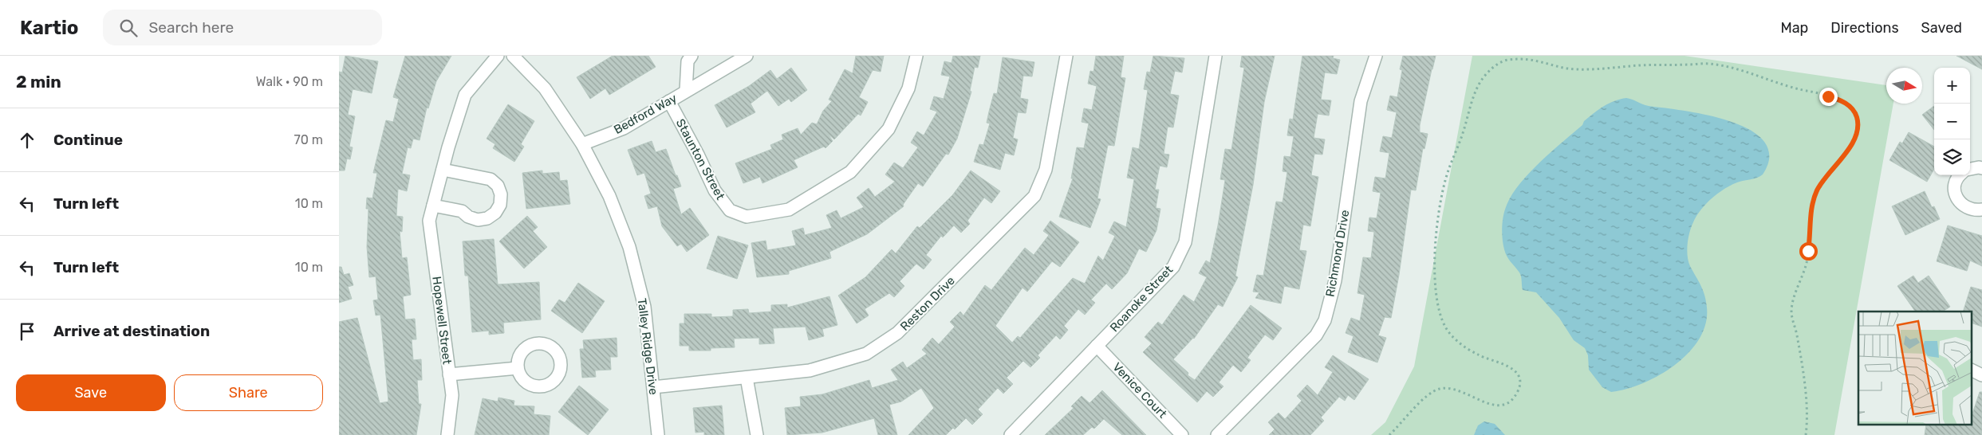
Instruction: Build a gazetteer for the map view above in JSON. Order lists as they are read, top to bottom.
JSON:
{
  "streets": {
    "street": [
      "Bedford Way",
      "Staunton Street",
      "Richmond Drive",
      "Roanoke Street",
      "Reston Drive",
      "Hopewell Street",
      "Talley Ridge Drive",
      "Venice Court"
    ]
  },
  "crossings": [
    ["Bedford Way", "Staunton Street"],
    ["Bedford Way", "Talley Ridge Drive"],
    ["Roanoke Street", "Venice Court"],
    ["Reston Drive", "Talley Ridge Drive"]
  ],
  "north": "right",
  "page": {
    "header": "Kartio",
    "search": "Search here",
    "nav": ["Map", "Directions", "Saved"],
    "heading": ["2 min", "Walk · 90 m"],
    "map_buttons": ["+", "−"],
    "list": [
      ["Continue", "70 m"],
      ["Turn left", "10 m"],
      ["Turn left", "10 m"],
      "Arrive at destination"
    ],
    "buttons": ["Save", "Share"]
  }
}
